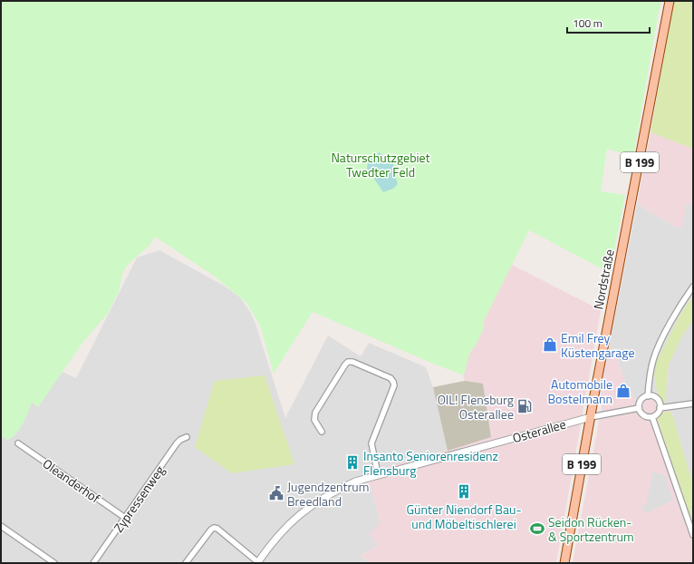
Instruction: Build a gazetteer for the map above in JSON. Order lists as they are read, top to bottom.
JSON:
{
  "streets": {
    "main road": ["B 199", "Nordstraße"],
    "street": ["Osterallee", "Oleanderhof", "Zypressenweg"]
  },
  "crossings": [
    ["Nordstraße", "Osterallee"],
    ["Oleanderhof", "Zypressenweg"]
  ],
  "parks": ["Naturschutzgebiet Twedter Feld"],
  "places": {
    "shop": ["Emil Frey Küstengarage", "Automobile Bostelmann"],
    "fuel station": ["OIL! Flensburg Osterallee"],
    "building": ["Insanto Seniorenresidenz Flensburg", "Günter Niendorf Bau- und Möbeltischlerei"],
    "public building": ["Jugendzentrum Breedland"],
    "sports": ["Seidon Rücken- & Sportzentrum"]
  },
  "scale_bar": "100 m"
}
